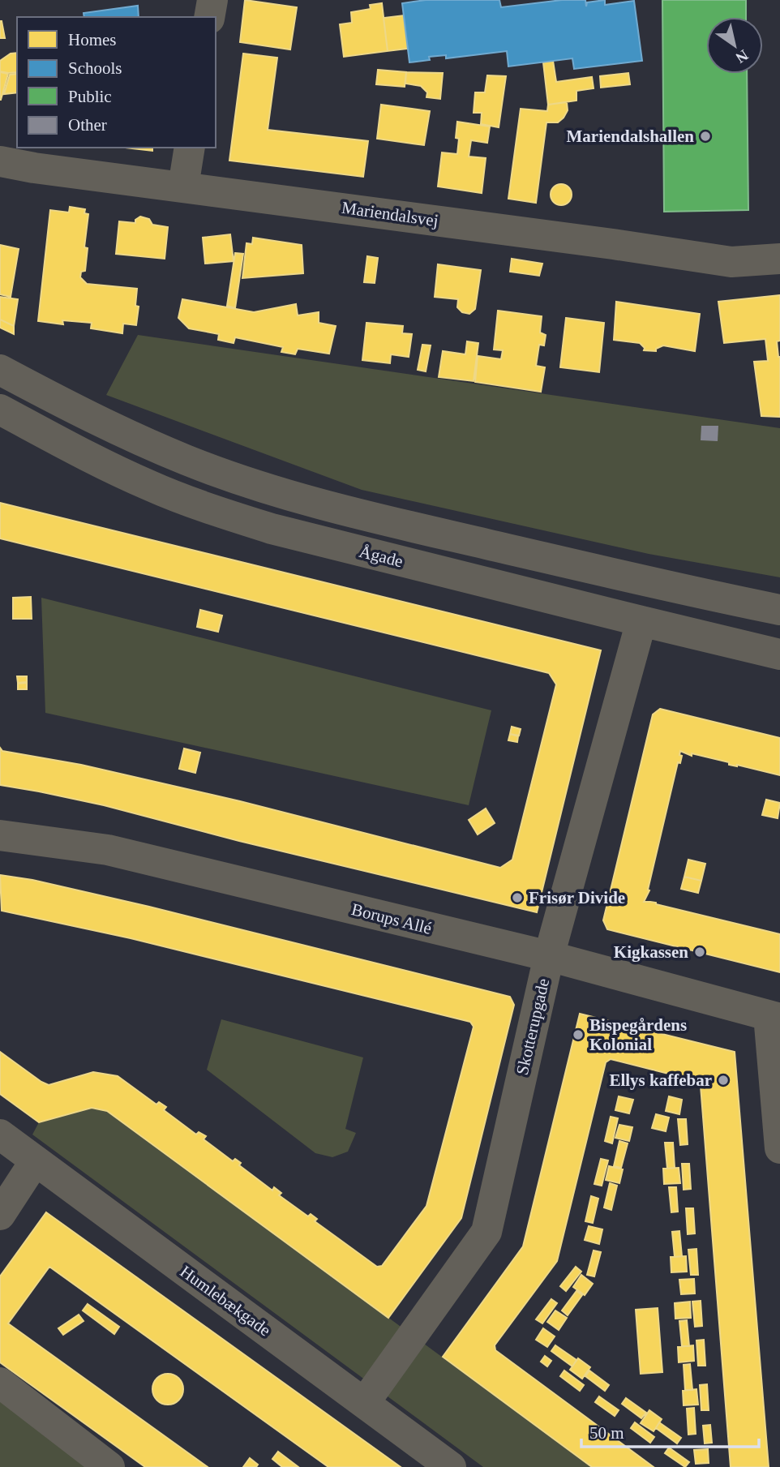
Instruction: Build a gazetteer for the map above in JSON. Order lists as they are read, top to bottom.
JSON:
{
  "streets": {
    "street": [
      "Mariendalsvej",
      "Ågade",
      "Borups Allé",
      "Skotterupgade",
      "Humlebækgade"
    ]
  },
  "crossings": [
    ["Ågade", "Skotterupgade"],
    ["Borups Allé", "Skotterupgade"],
    ["Skotterupgade", "Humlebækgade"]
  ],
  "places": [
    "Mariendalshallen",
    "Frisør Divide",
    "Kigkassen",
    "Bispegårdens Kolonial",
    "Ellys kaffebar"
  ],
  "legend": [
    "Homes",
    "Schools",
    "Public",
    "Other"
  ],
  "scale_bar": "50 m",
  "north": "bottom right"
}
